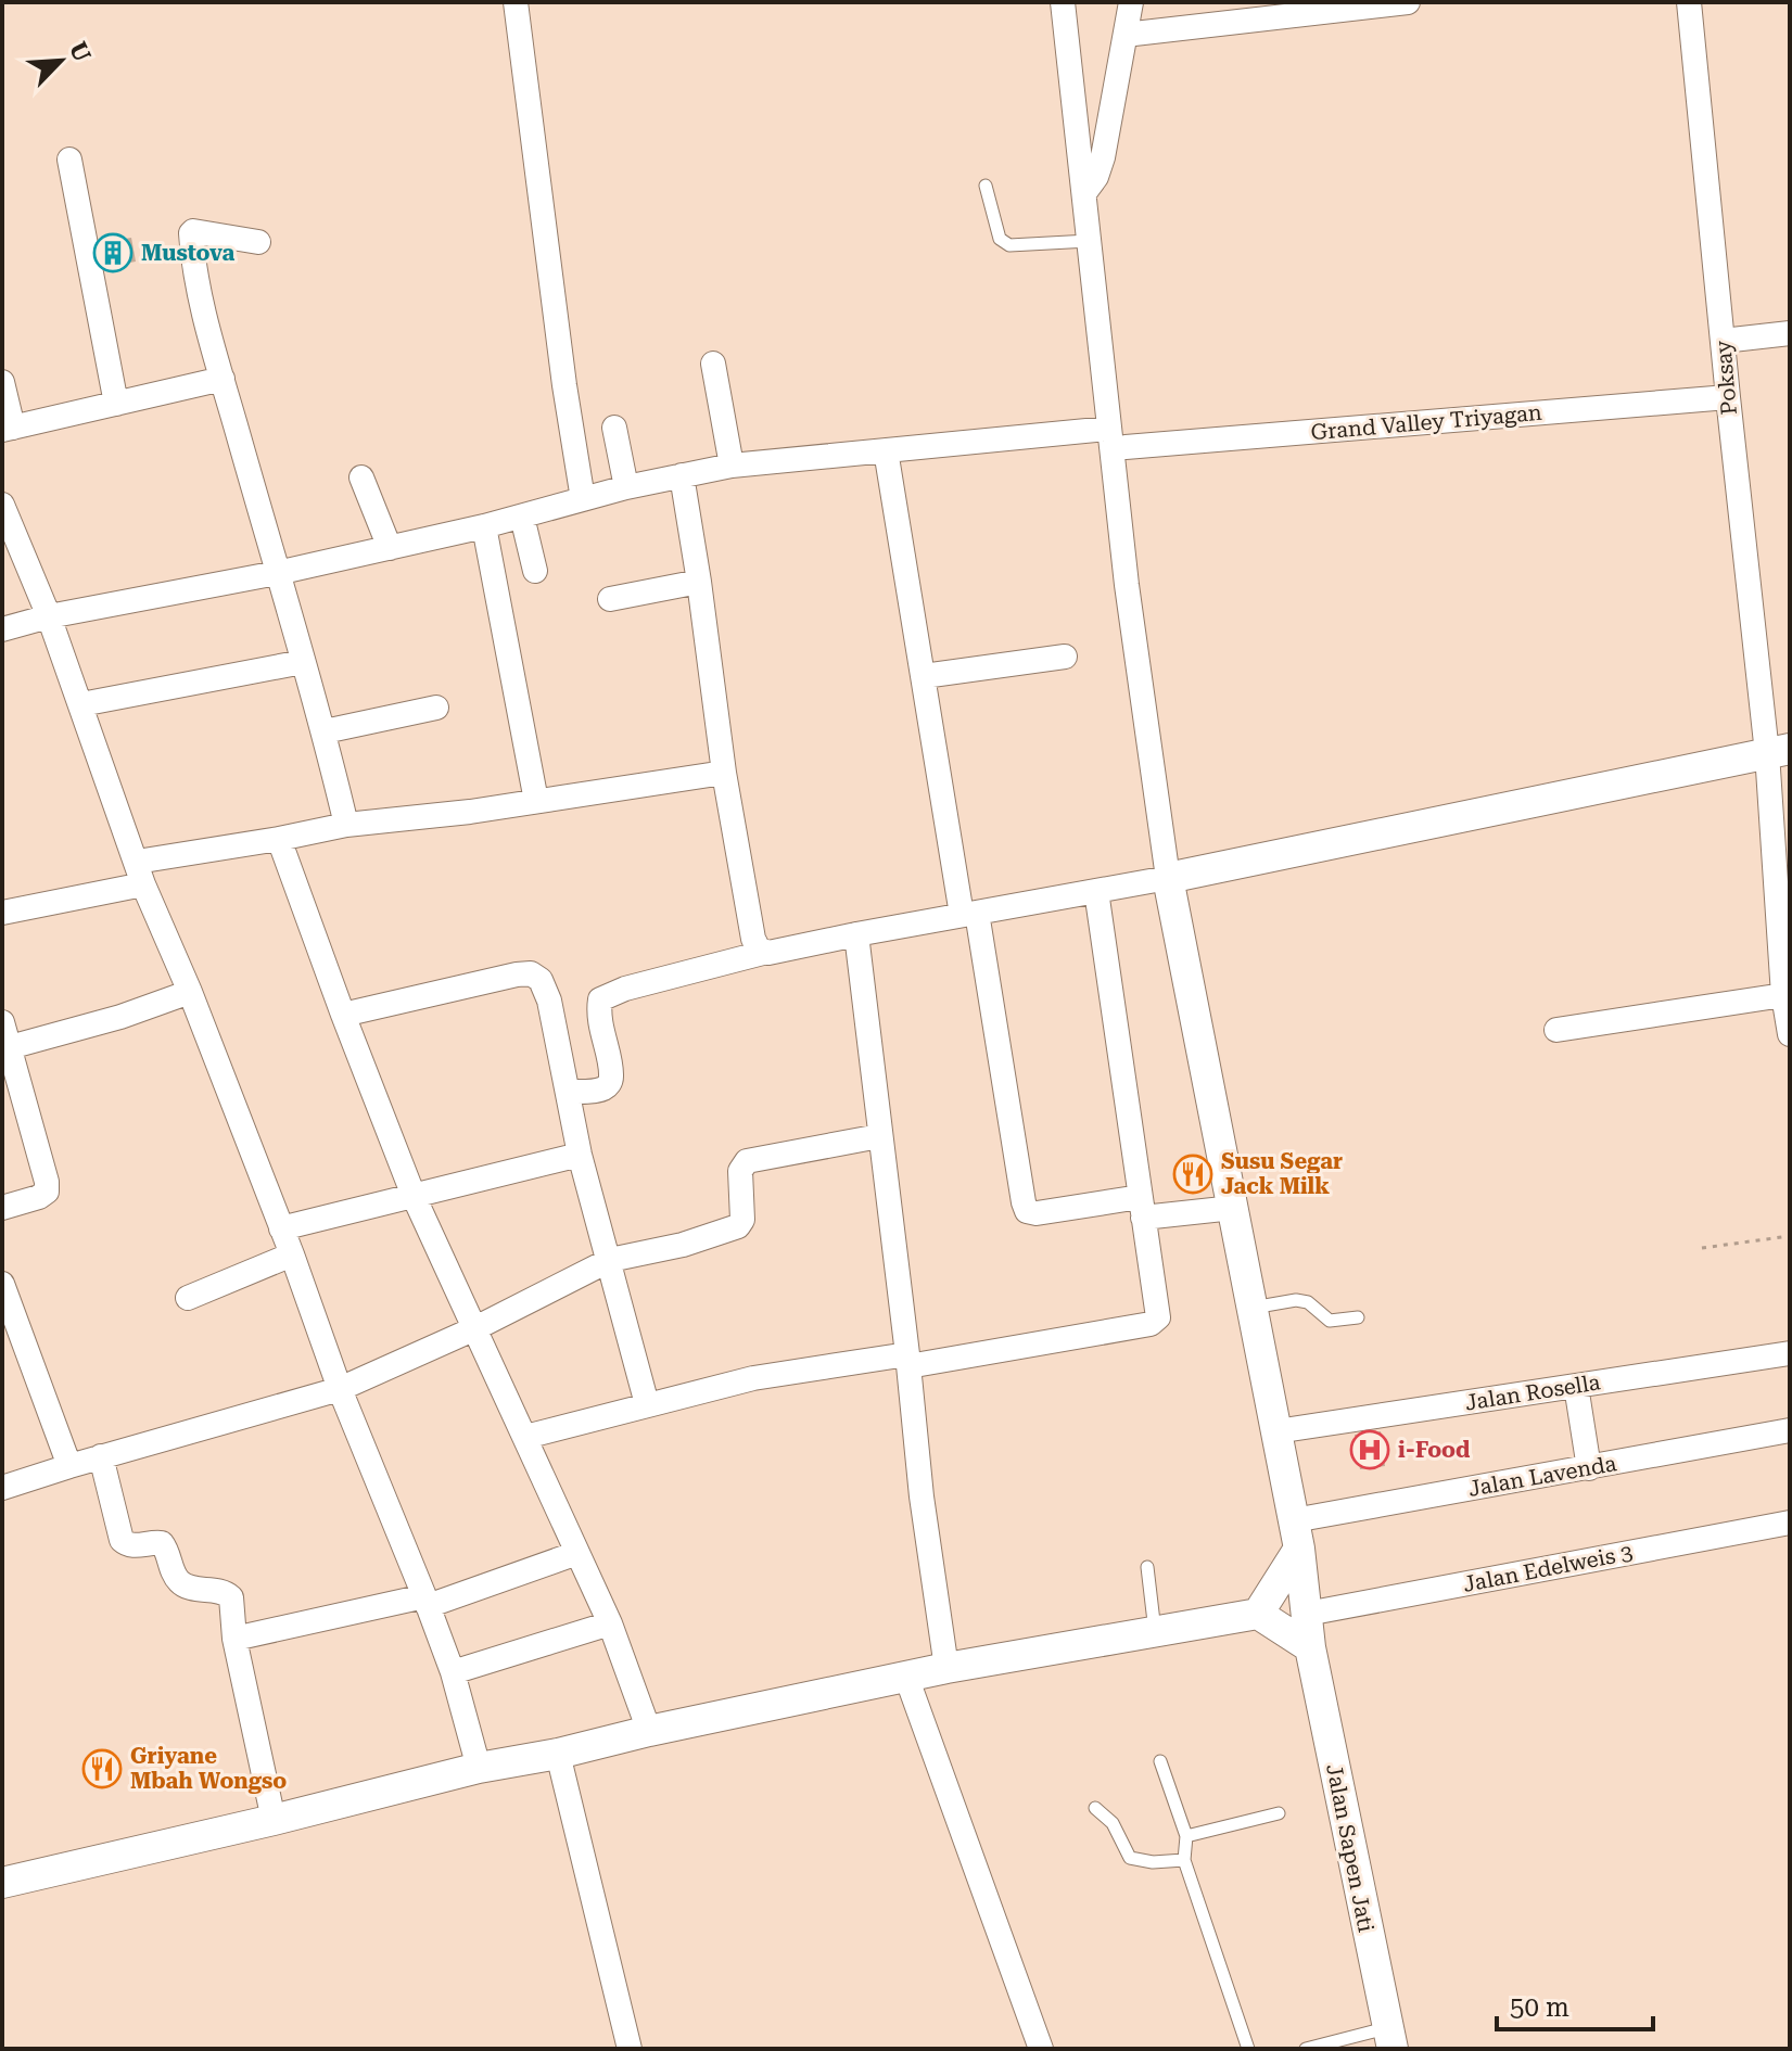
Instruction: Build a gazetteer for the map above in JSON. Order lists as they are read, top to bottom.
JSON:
{
  "streets": {
    "street": [
      "Poksay",
      "Grand Valley Triyagan",
      "Jalan Rosella",
      "Jalan Lavenda",
      "Jalan Edelweis 3",
      "Jalan Sapen Jati"
    ]
  },
  "crossings": [
    ["Poksay", "Grand Valley Triyagan"],
    ["Jalan Rosella", "Jalan Sapen Jati"],
    ["Jalan Lavenda", "Jalan Sapen Jati"],
    ["Jalan Edelweis 3", "Jalan Sapen Jati"]
  ],
  "places": {
    "building": ["Mustova"],
    "restaurant": ["Susu Segar Jack Milk", "Griyane Mbah Wongso"],
    "hospital": ["i-Food"]
  },
  "scale_bar": "50 m",
  "north": "top right"
}
